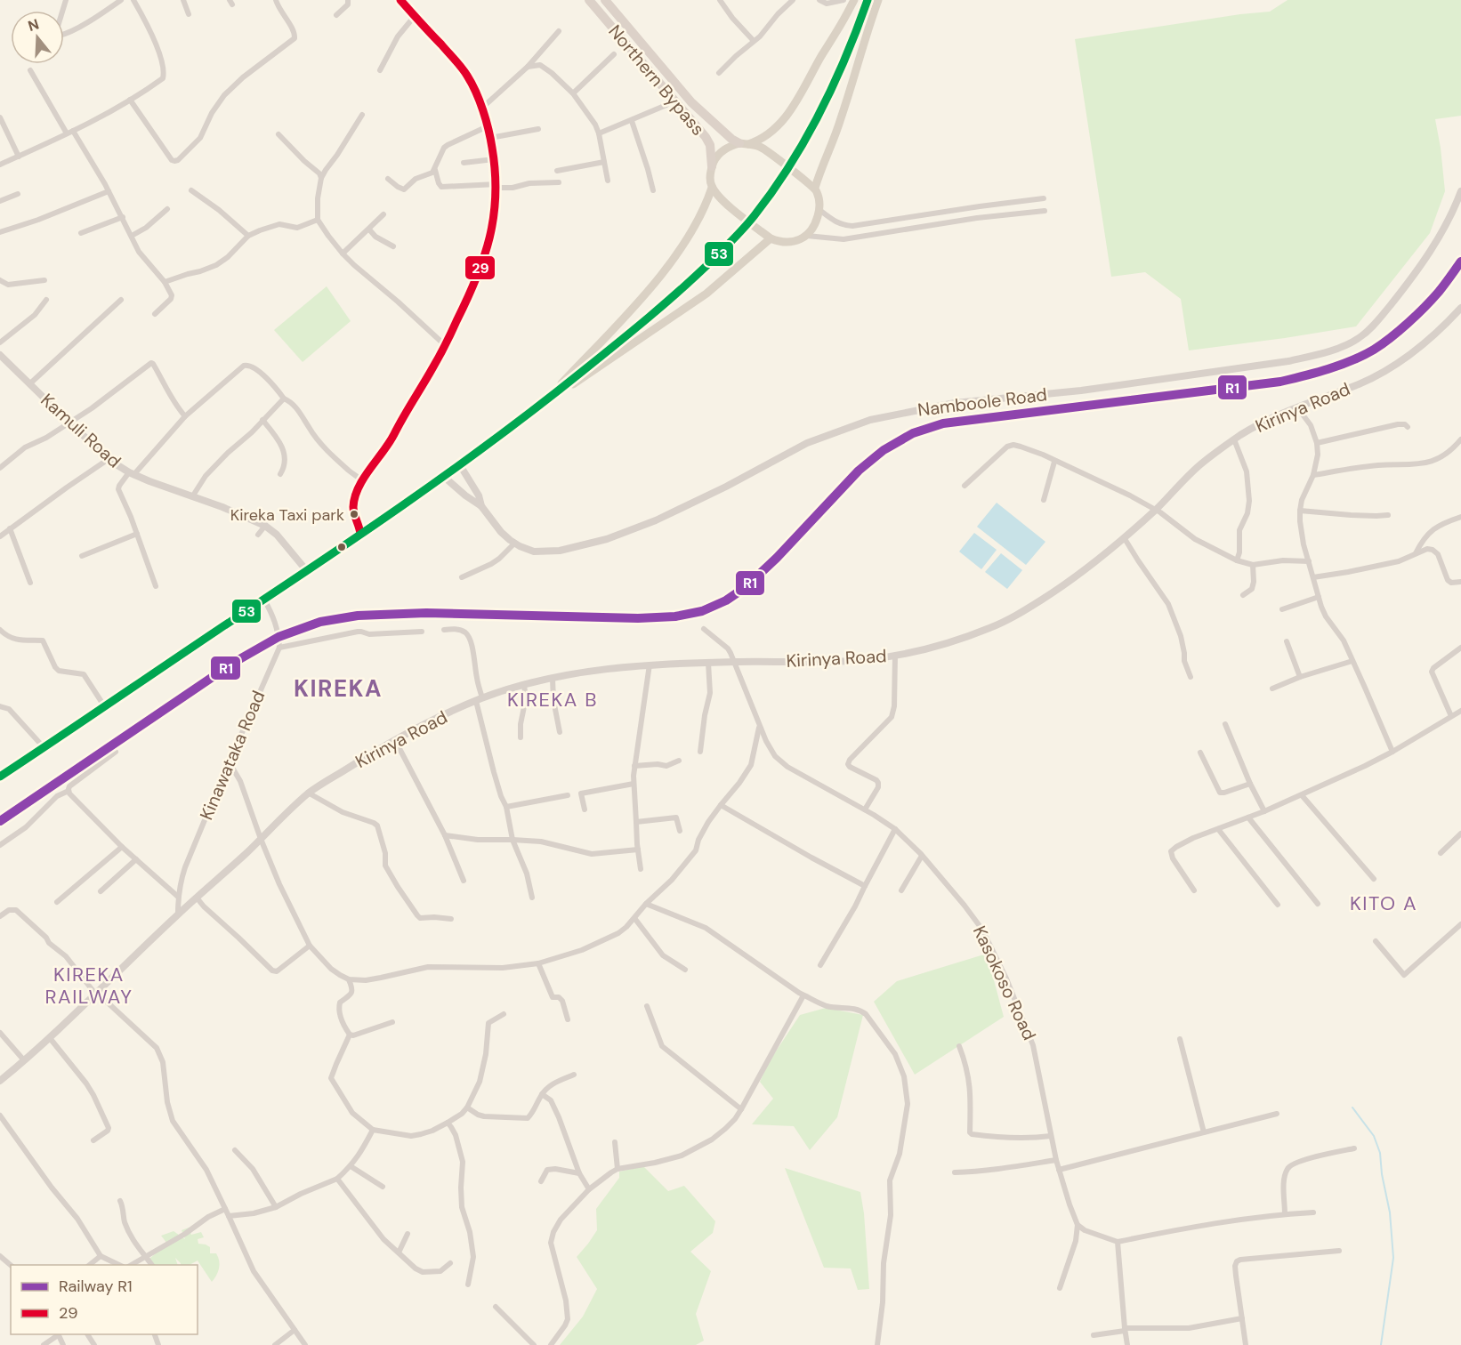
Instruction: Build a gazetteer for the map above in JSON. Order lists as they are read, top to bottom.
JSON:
{
  "streets": {
    "highway": ["Northern Bypass"],
    "main road": ["Kirinya Road"],
    "street": [
      "Namboole Road",
      "Kamuli Road",
      "Kinawataka Road",
      "Kasokoso Road"
    ]
  },
  "crossings": [
    ["Kirinya Road", "Kinawataka Road"],
    ["Kirinya Road", "Kasokoso Road"]
  ],
  "districts": [
    "KIREKA",
    "KIREKA B",
    "KITO A",
    "KIREKA RAILWAY"
  ],
  "places": ["Kireka Taxi park"],
  "lines": ["transit line 29", "transit line 53", "rail line R1"],
  "legend": ["Railway R1", "29"],
  "north": "top"
}
